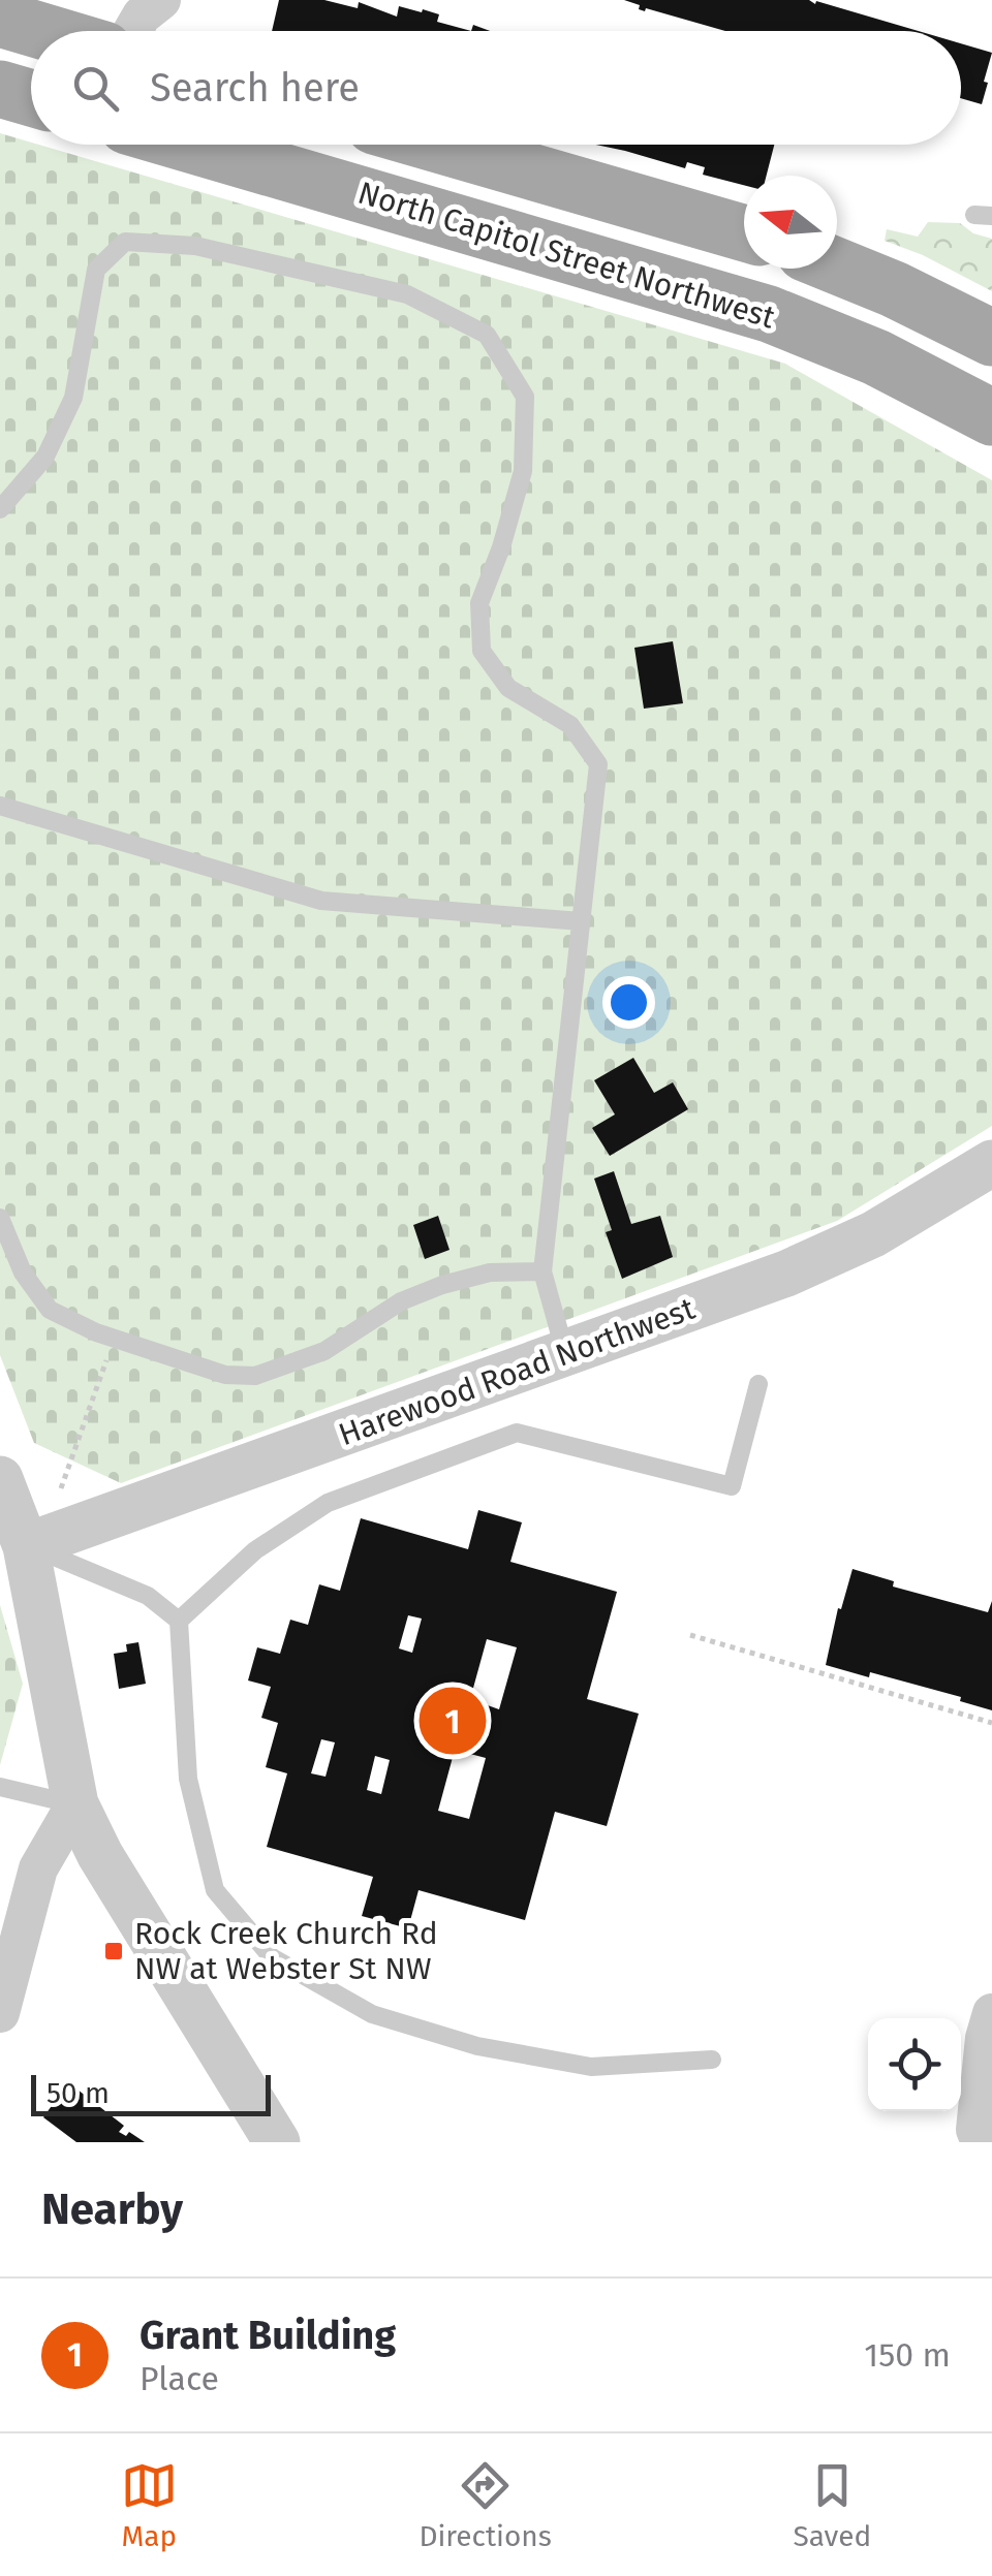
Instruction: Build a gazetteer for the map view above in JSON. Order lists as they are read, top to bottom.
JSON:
{
  "streets": {
    "main road": ["North Capitol Street Northwest"],
    "street": ["Harewood Road Northwest"]
  },
  "places": {
    "transit": ["Rock Creek Church Rd NW at Webster St NW"]
  },
  "scale_bar": "50 m",
  "north": "left",
  "page": {
    "search": "Search here",
    "pins": "1",
    "scale": "50 m",
    "heading": "Nearby",
    "list": [
      {
        "mark": "1",
        "name": "Grant Building",
        "note": "Place",
        "value": "150 m"
      }
    ],
    "nav": ["Map", "Directions", "Saved"]
  }
}
